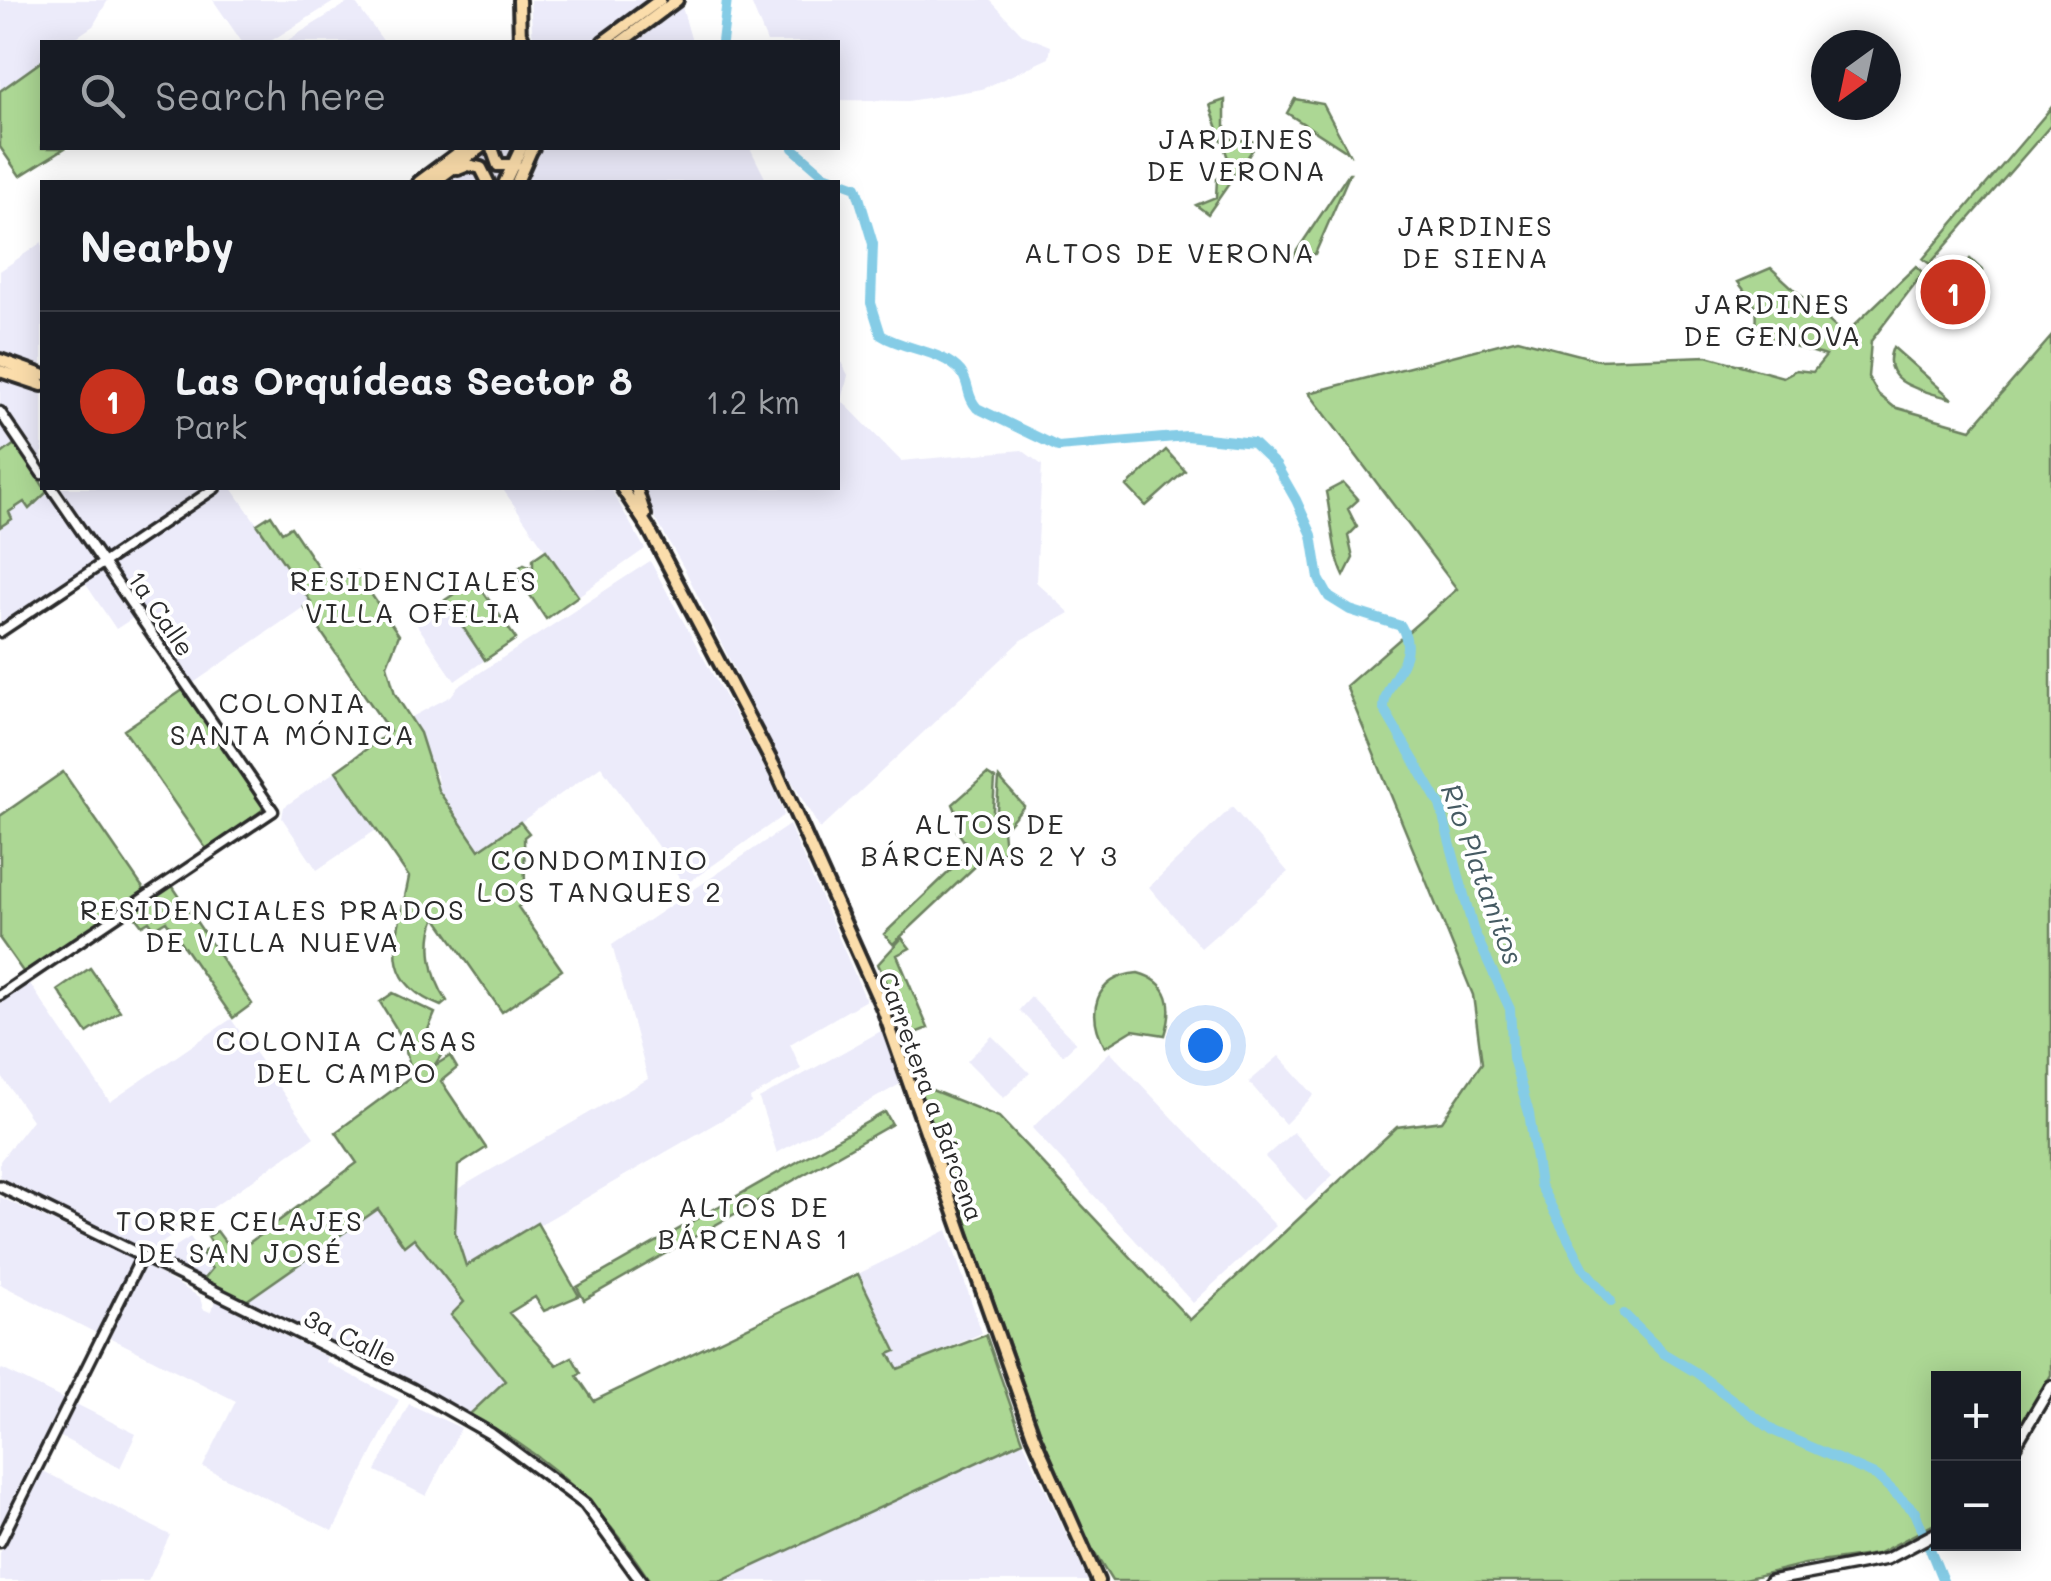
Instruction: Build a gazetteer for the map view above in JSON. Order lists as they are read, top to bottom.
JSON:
{
  "streets": {
    "main road": ["Carretera a Bárcena", "3a Calle"],
    "street": ["1a Calle"]
  },
  "districts": [
    "JARDINES DE VERONA",
    "JARDINES DE SIENA",
    "ALTOS DE VERONA",
    "JARDINES DE GENOVA",
    "RESIDENCIALES VILLA OFELIA",
    "COLONIA SANTA MÓNICA",
    "ALTOS DE BÁRCENAS 2 Y 3",
    "CONDOMINIO LOS TANQUES 2",
    "RESIDENCIALES PRADOS DE VILLA NUEVA",
    "COLONIA CASAS DEL CAMPO",
    "ALTOS DE BÁRCENAS 1",
    "TORRE CELAJES DE SAN JOSÉ"
  ],
  "water": ["Río Platanitos"],
  "north": "bottom left",
  "page": {
    "search": "Search here",
    "heading": "Nearby",
    "pins": "1",
    "list": [
      {
        "mark": "1",
        "name": "Las Orquídeas Sector 8",
        "note": "Park",
        "value": "1.2 km"
      }
    ],
    "map_buttons": ["+", "−"]
  }
}
